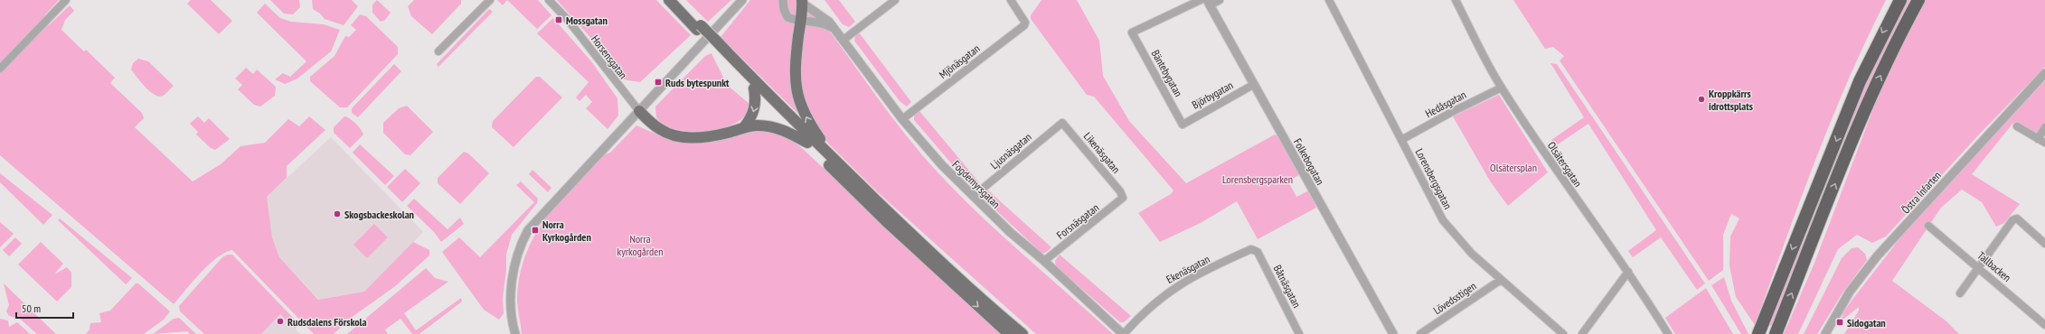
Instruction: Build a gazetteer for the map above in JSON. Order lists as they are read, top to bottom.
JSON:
{
  "streets": {
    "street": [
      "Horsensgatan",
      "Mjönäsgatan",
      "Bäntebygatan",
      "Björbygatan",
      "Hedåsgatan",
      "Ljusnäsgatan",
      "Likenäsgatan",
      "Folkebogatan",
      "Olsätersgatan",
      "Lorensbergsgatan",
      "Fogdemyrsgatan",
      "Östra Infarten",
      "Forsnäsgatan",
      "Tallbacken",
      "Ekenäsgatan",
      "Båtnäsgatan",
      "Lövedsstigen"
    ]
  },
  "crossings": [
    ["Mjönäsgatan", "Fogdemyrsgatan"],
    ["Bäntebygatan", "Björbygatan"],
    ["Björbygatan", "Folkebogatan"],
    ["Hedåsgatan", "Olsätersgatan"],
    ["Hedåsgatan", "Lorensbergsgatan"],
    ["Ljusnäsgatan", "Likenäsgatan"],
    ["Ljusnäsgatan", "Fogdemyrsgatan"],
    ["Likenäsgatan", "Forsnäsgatan"],
    ["Lorensbergsgatan", "Lövedsstigen"],
    ["Fogdemyrsgatan", "Forsnäsgatan"],
    ["Fogdemyrsgatan", "Ekenäsgatan"],
    ["Ekenäsgatan", "Båtnäsgatan"]
  ],
  "parks": ["Olsätersplan", "Lorensbergsparken", "Norra kyrkogården"],
  "places": {
    "transit": [
      "Mossgatan",
      "Ruds bytespunkt",
      "Norra Kyrkogården",
      "Sidogatan"
    ],
    "other": ["Kroppkärrs idrottsplats", "Skogsbackeskolan", "Rudsdalens Förskola"]
  },
  "scale_bar": "50 m"
}
